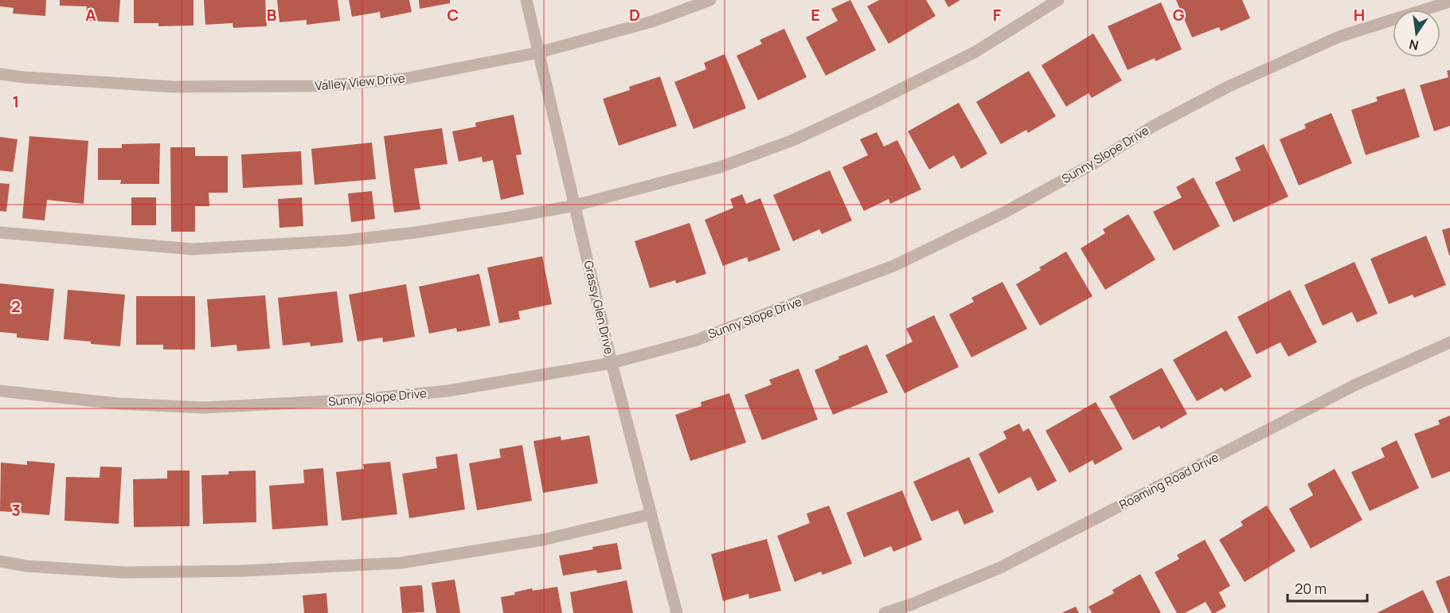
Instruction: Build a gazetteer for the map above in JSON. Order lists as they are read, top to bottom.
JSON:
{
  "streets": {
    "street": [
      "Valley View Drive",
      "Sunny Slope Drive",
      "Grassy Glen Drive",
      "Roaming Road Drive"
    ]
  },
  "crossings": [
    ["Valley View Drive", "Grassy Glen Drive"],
    ["Sunny Slope Drive", "Grassy Glen Drive"]
  ],
  "scale_bar": "20 m",
  "north": "bottom",
  "grid": {
    "columns": [
      "A",
      "B",
      "C",
      "D",
      "E",
      "F",
      "G",
      "H"
    ],
    "rows": ["1", "2", "3"]
  }
}
